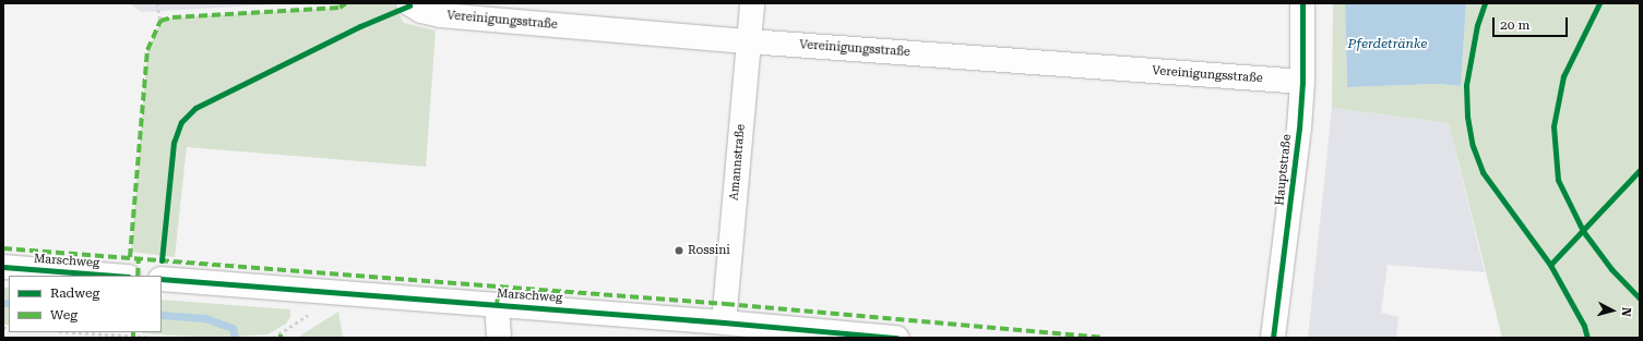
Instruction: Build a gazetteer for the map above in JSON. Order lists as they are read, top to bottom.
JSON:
{
  "streets": {
    "street": [
      "Vereinigungsstraße",
      "Amannstraße",
      "Hauptstraße",
      "Marschweg"
    ]
  },
  "crossings": [
    ["Vereinigungsstraße", "Amannstraße"],
    ["Vereinigungsstraße", "Hauptstraße"],
    ["Amannstraße", "Marschweg"]
  ],
  "water": ["Pferdetränke"],
  "places": ["Rossini"],
  "legend": ["Radweg", "Weg"],
  "scale_bar": "20 m",
  "north": "right"
}
